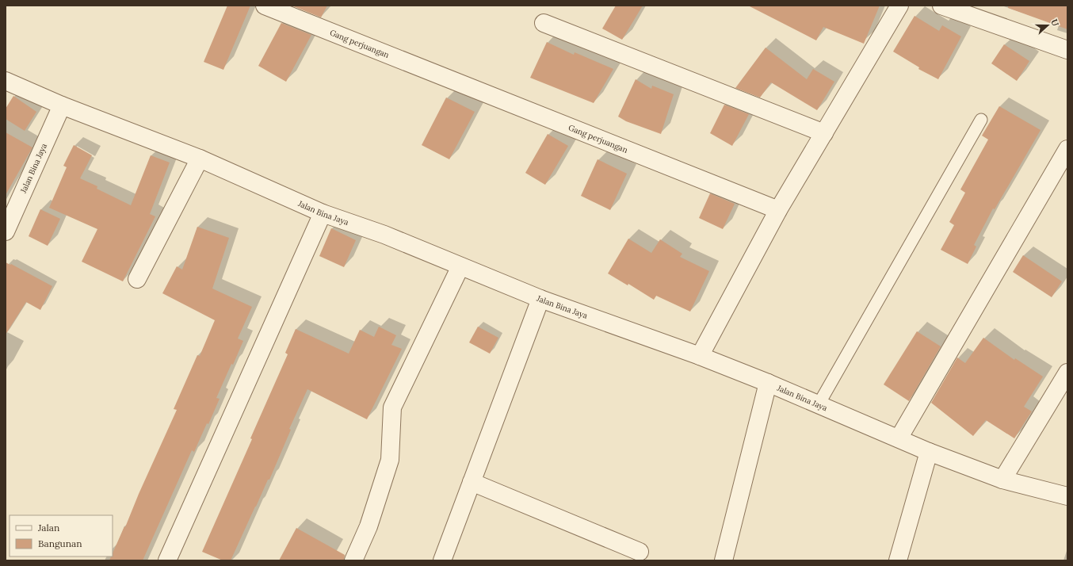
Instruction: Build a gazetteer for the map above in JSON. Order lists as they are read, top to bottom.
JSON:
{
  "streets": {
    "street": ["Gang perjuangan", "Jalan Bina Jaya"]
  },
  "legend": ["Jalan", "Bangunan"],
  "north": "right"
}
